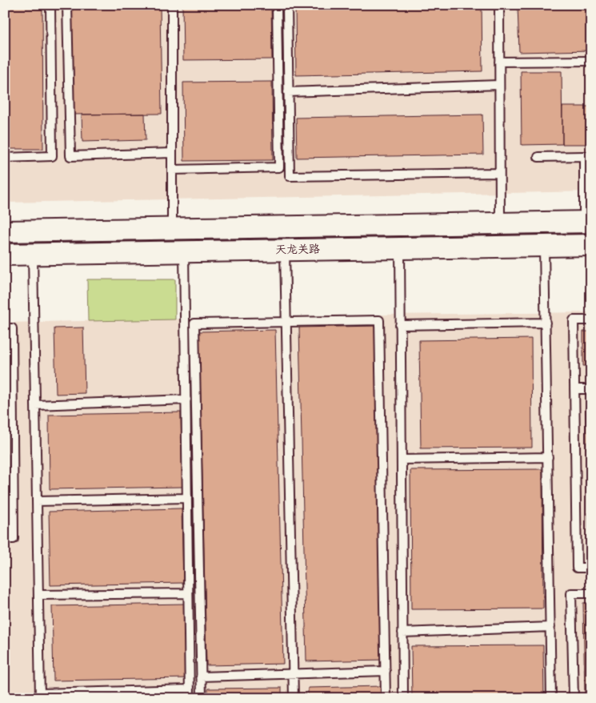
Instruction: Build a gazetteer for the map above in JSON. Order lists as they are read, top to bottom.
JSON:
{
  "streets": {
    "street": ["天龙关路"]
  }
}
